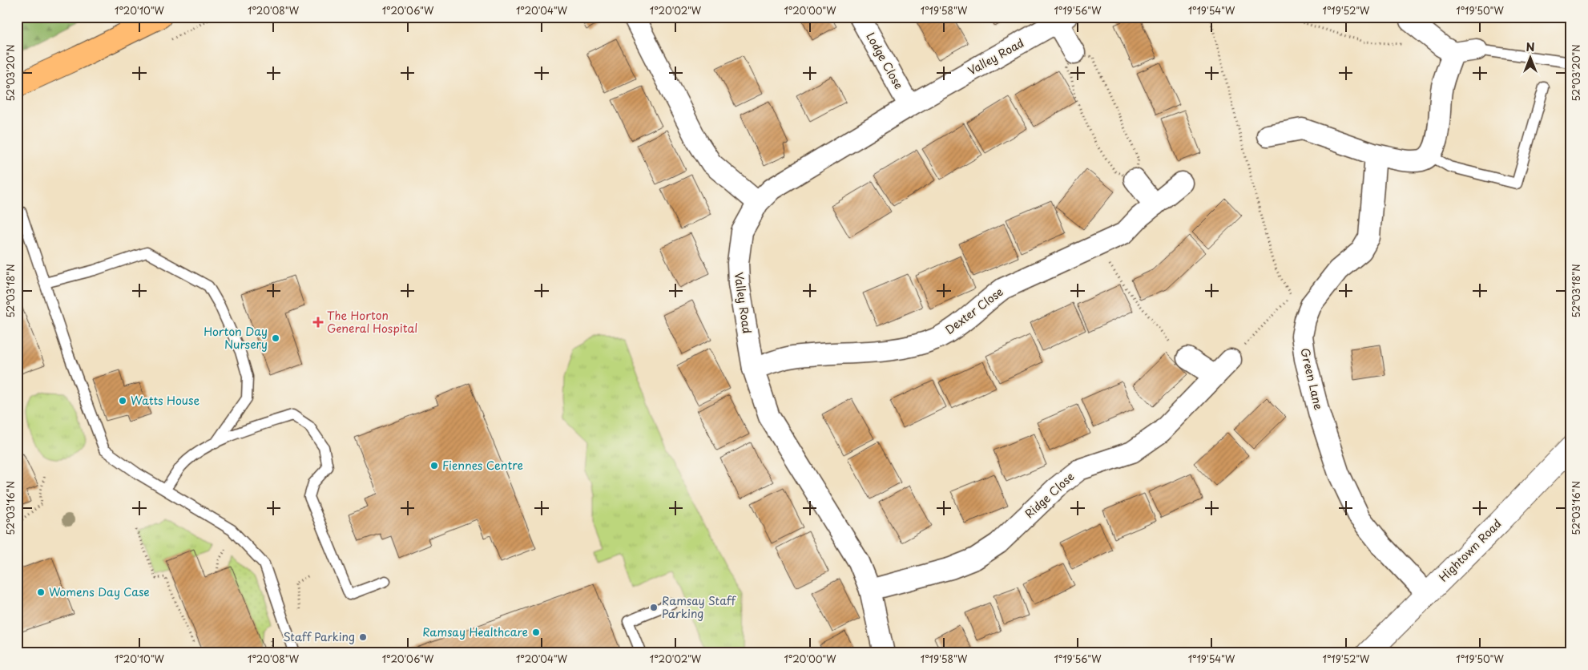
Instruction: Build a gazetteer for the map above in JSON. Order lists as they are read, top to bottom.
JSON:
{
  "streets": {
    "street": [
      "Valley Road",
      "Lodge Close",
      "Dexter Close",
      "Green Lane",
      "Ridge Close",
      "Hightown Road"
    ]
  },
  "crossings": [
    ["Valley Road", "Lodge Close"],
    ["Valley Road", "Dexter Close"],
    ["Valley Road", "Ridge Close"],
    ["Green Lane", "Hightown Road"]
  ],
  "places": {
    "health": ["The Horton General Hospital"],
    "other": [
      "Horton Day Nursery",
      "Watts House",
      "Fiennes Centre",
      "Womens Day Case",
      "Ramsay Staff Parking",
      "Ramsay Healthcare",
      "Staff Parking"
    ]
  },
  "north": "top",
  "coordinates": [
    "1°20'10\"W",
    "1°20'08\"W",
    "1°20'06\"W",
    "1°20'04\"W",
    "1°20'02\"W",
    "1°20'00\"W",
    "1°19'58\"W",
    "1°19'56\"W",
    "1°19'54\"W",
    "1°19'52\"W",
    "1°19'50\"W",
    "52°03'20\"N",
    "52°03'18\"N",
    "52°03'16\"N"
  ]
}
